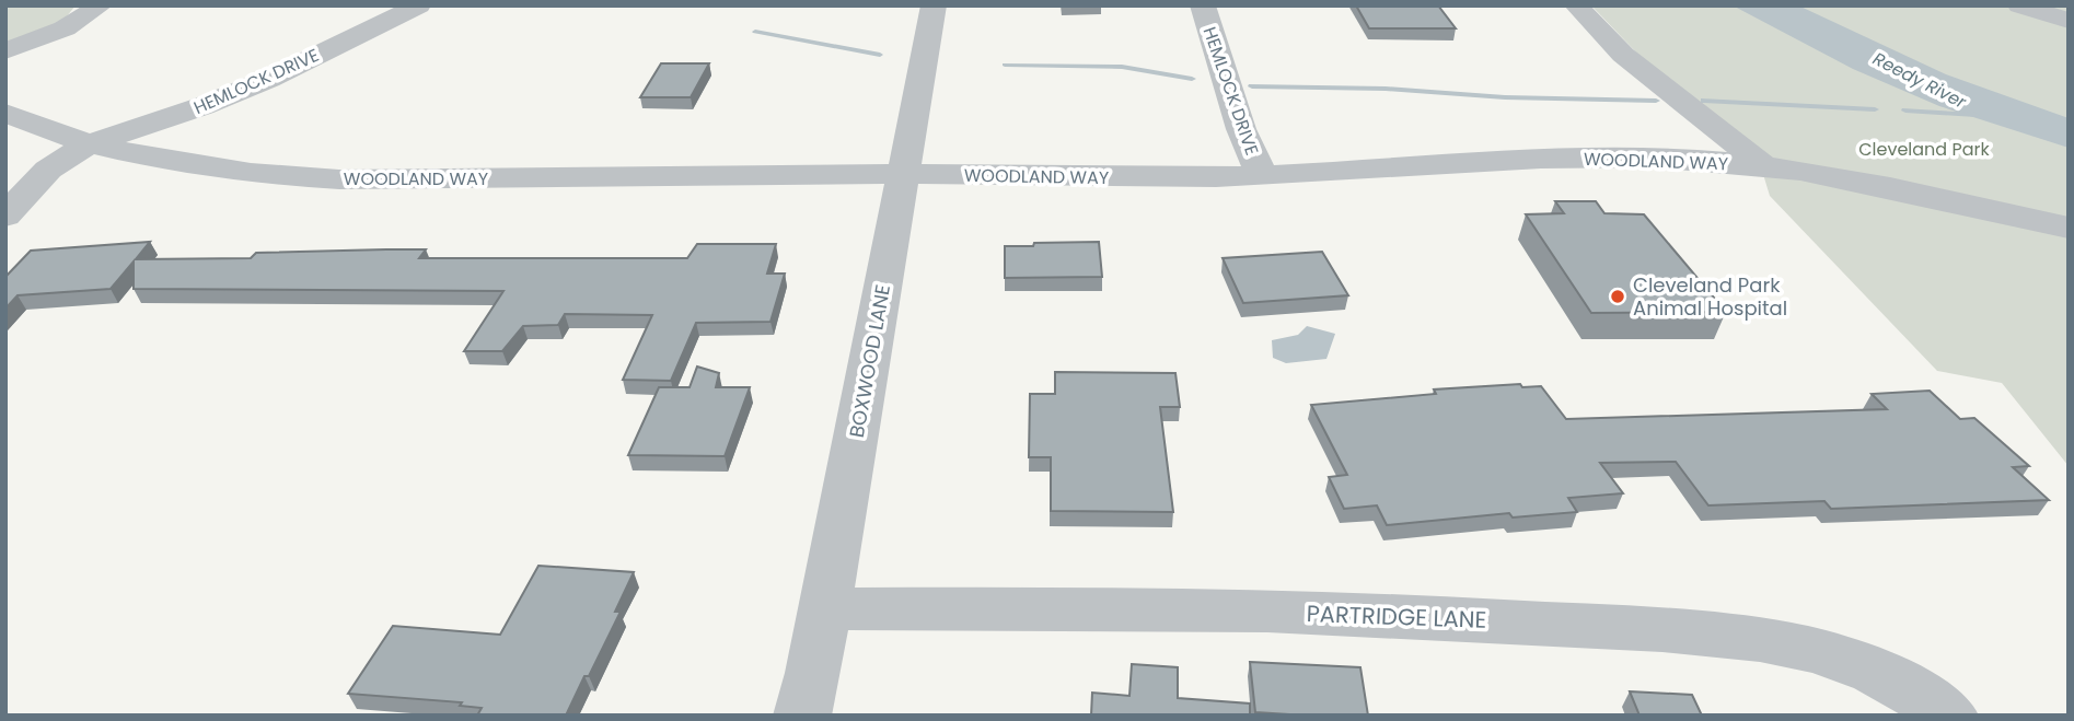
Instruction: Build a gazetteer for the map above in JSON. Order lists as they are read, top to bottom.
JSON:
{
  "streets": {
    "street": [
      "HEMLOCK DRIVE",
      "WOODLAND WAY",
      "BOXWOOD LANE",
      "PARTRIDGE LANE"
    ]
  },
  "crossings": [
    ["HEMLOCK DRIVE", "WOODLAND WAY"],
    ["WOODLAND WAY", "BOXWOOD LANE"],
    ["BOXWOOD LANE", "PARTRIDGE LANE"]
  ],
  "water": ["Reedy River"],
  "parks": ["Cleveland Park"],
  "places": ["Cleveland Park Animal Hospital"]
}
